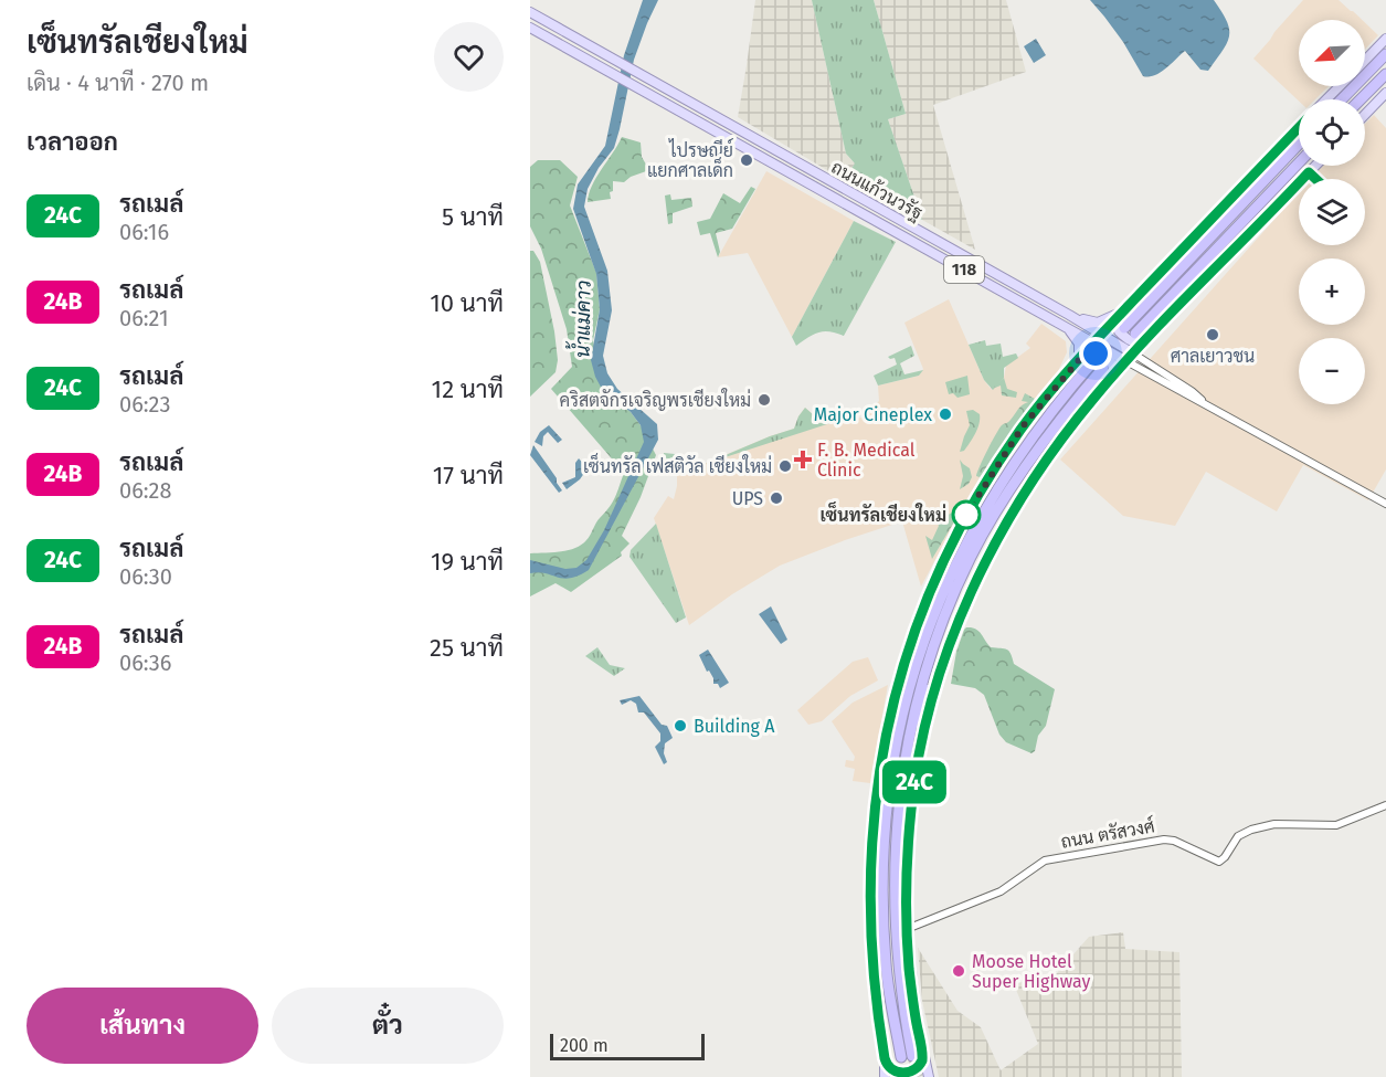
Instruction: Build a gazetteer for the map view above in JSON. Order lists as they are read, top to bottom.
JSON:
{
  "streets": {
    "main road": ["ถนนแก้วนวรัฐ", "118"],
    "street": ["ถนน ตรัสวงศ์"]
  },
  "water": ["น้ำแม่คาว"],
  "places": {
    "other": [
      "ไปรษณีย์ แยกศาลเด็ก",
      "ศาลเยาวชน",
      "คริสตจักรเจริญพรเชียงใหม่",
      "Major Cineplex",
      "เซ็นทรัล เฟสติวัล เชียงใหม่",
      "UPS",
      "เซ็นทรัลเชียงใหม่",
      "Building A",
      "Moose Hotel Super Highway"
    ],
    "health": ["F. B. Medical Clinic"]
  },
  "lines": ["bus line 24C"],
  "scale_bar": "200 m",
  "north": "bottom left",
  "page": {
    "heading": [
      ["เซ็นทรัลเชียงใหม่", "เดิน · 4 นาที · 270 m"],
      "เวลาออก"
    ],
    "on_map": "24C",
    "map_buttons": ["+", "−"],
    "list": [
      {
        "mark": "24C",
        "name": "รถเมล์",
        "note": "06:16",
        "value": "5 นาที"
      },
      {
        "mark": "24B",
        "name": "รถเมล์",
        "note": "06:21",
        "value": "10 นาที"
      },
      {
        "mark": "24C",
        "name": "รถเมล์",
        "note": "06:23",
        "value": "12 นาที"
      },
      {
        "mark": "24B",
        "name": "รถเมล์",
        "note": "06:28",
        "value": "17 นาที"
      },
      {
        "mark": "24C",
        "name": "รถเมล์",
        "note": "06:30",
        "value": "19 นาที"
      },
      {
        "mark": "24B",
        "name": "รถเมล์",
        "note": "06:36",
        "value": "25 นาที"
      }
    ],
    "buttons": ["เส้นทาง", "ตั๋ว"],
    "scale": "200 m"
  }
}
